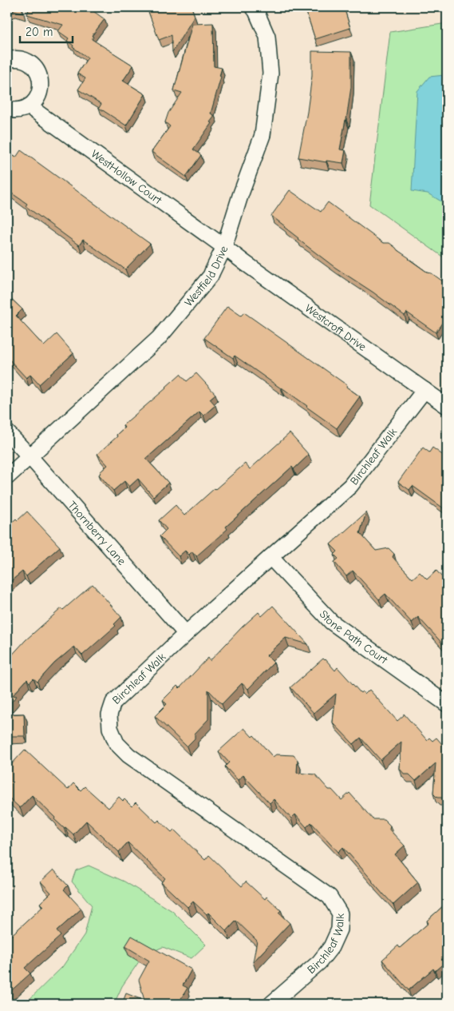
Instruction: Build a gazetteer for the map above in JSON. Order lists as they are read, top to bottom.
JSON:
{
  "streets": {
    "street": [
      "WestHollow Court",
      "Westfield Drive",
      "Westcroft Drive",
      "Birchleaf Walk",
      "Thornberry Lane",
      "Stone Path Court"
    ]
  },
  "crossings": [
    ["WestHollow Court", "Westfield Drive"],
    ["WestHollow Court", "Westcroft Drive"],
    ["Westfield Drive", "Westcroft Drive"],
    ["Westfield Drive", "Thornberry Lane"],
    ["Westcroft Drive", "Birchleaf Walk"],
    ["Birchleaf Walk", "Thornberry Lane"],
    ["Birchleaf Walk", "Stone Path Court"]
  ],
  "scale_bar": "20 m"
}
